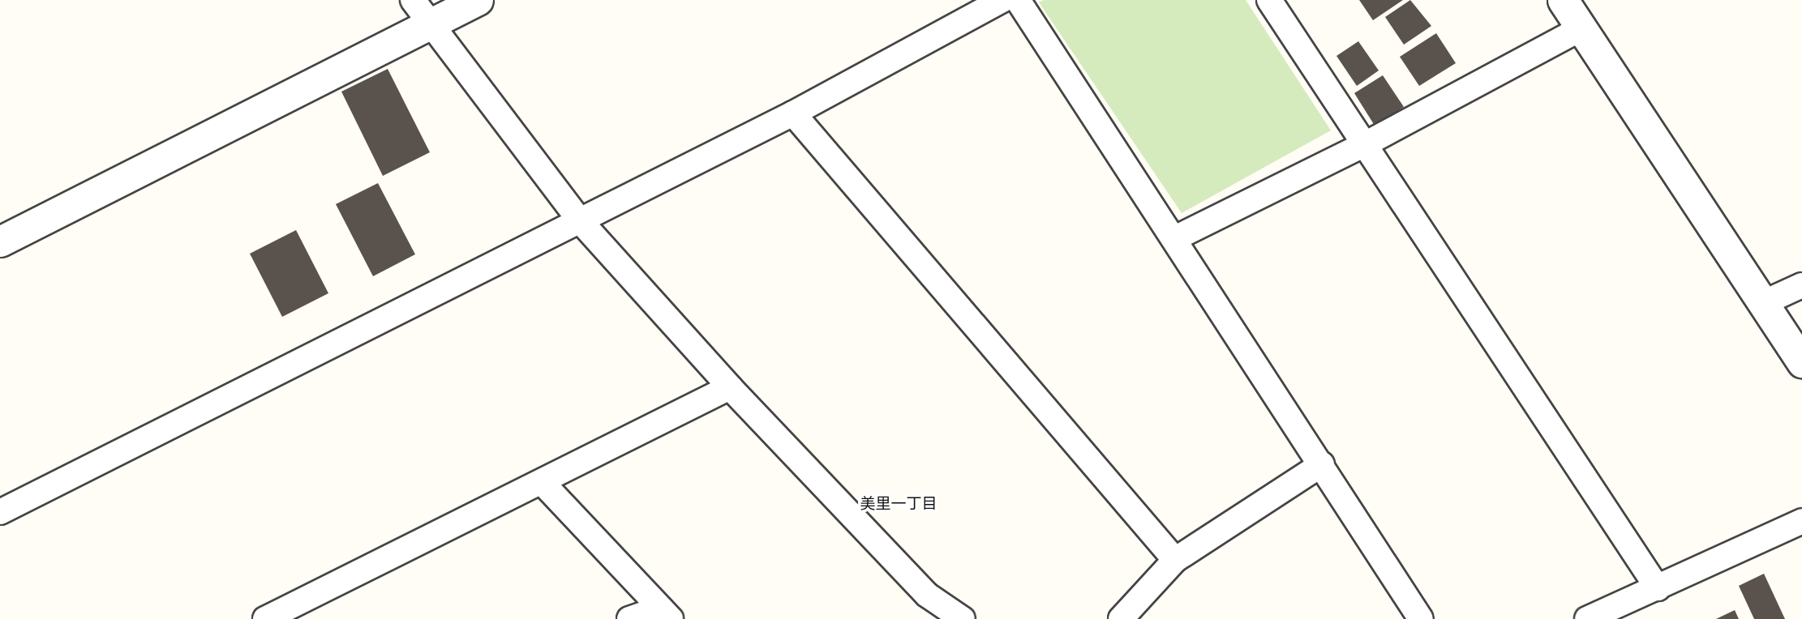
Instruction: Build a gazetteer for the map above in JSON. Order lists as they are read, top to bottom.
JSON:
{
  "districts": ["美里一丁目"]
}
